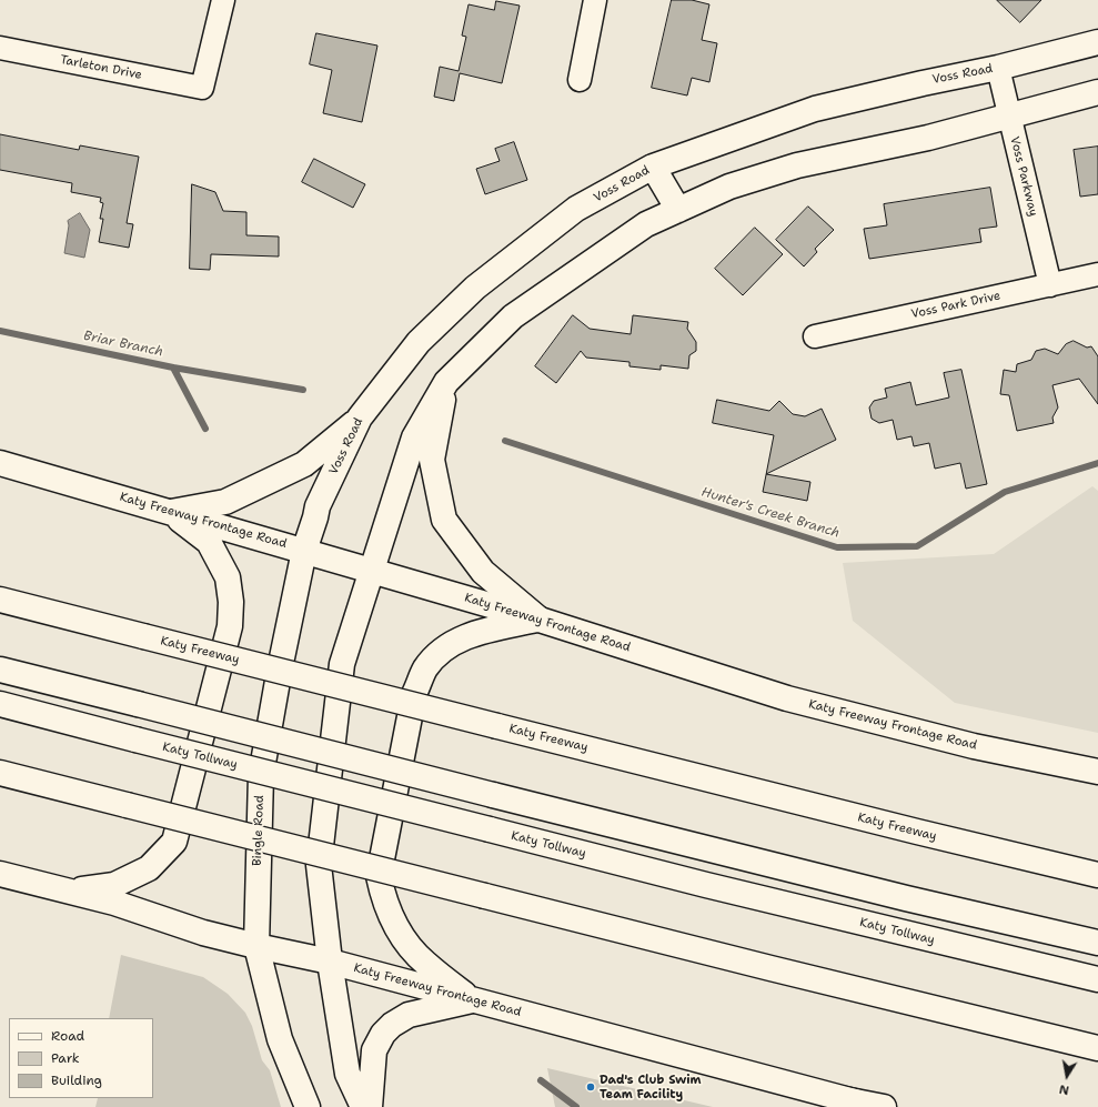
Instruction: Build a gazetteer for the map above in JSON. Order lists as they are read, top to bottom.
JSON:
{
  "streets": {
    "main road": [
      "Voss Road",
      "Katy Freeway Frontage Road",
      "Katy Freeway",
      "Katy Tollway",
      "Bingle Road"
    ],
    "street": ["Tarleton Drive", "Voss Parkway", "Voss Park Drive"]
  },
  "crossings": [
    ["Voss Road", "Voss Parkway"],
    ["Voss Road", "Katy Freeway Frontage Road"],
    ["Voss Road", "Bingle Road"],
    ["Voss Parkway", "Voss Park Drive"],
    ["Katy Freeway Frontage Road", "Bingle Road"]
  ],
  "water": ["Briar Branch", "Hunter's Creek Branch"],
  "places": ["Dad's Club Swim Team Facility"],
  "legend": ["Road", "Park", "Building"],
  "north": "bottom"
}
